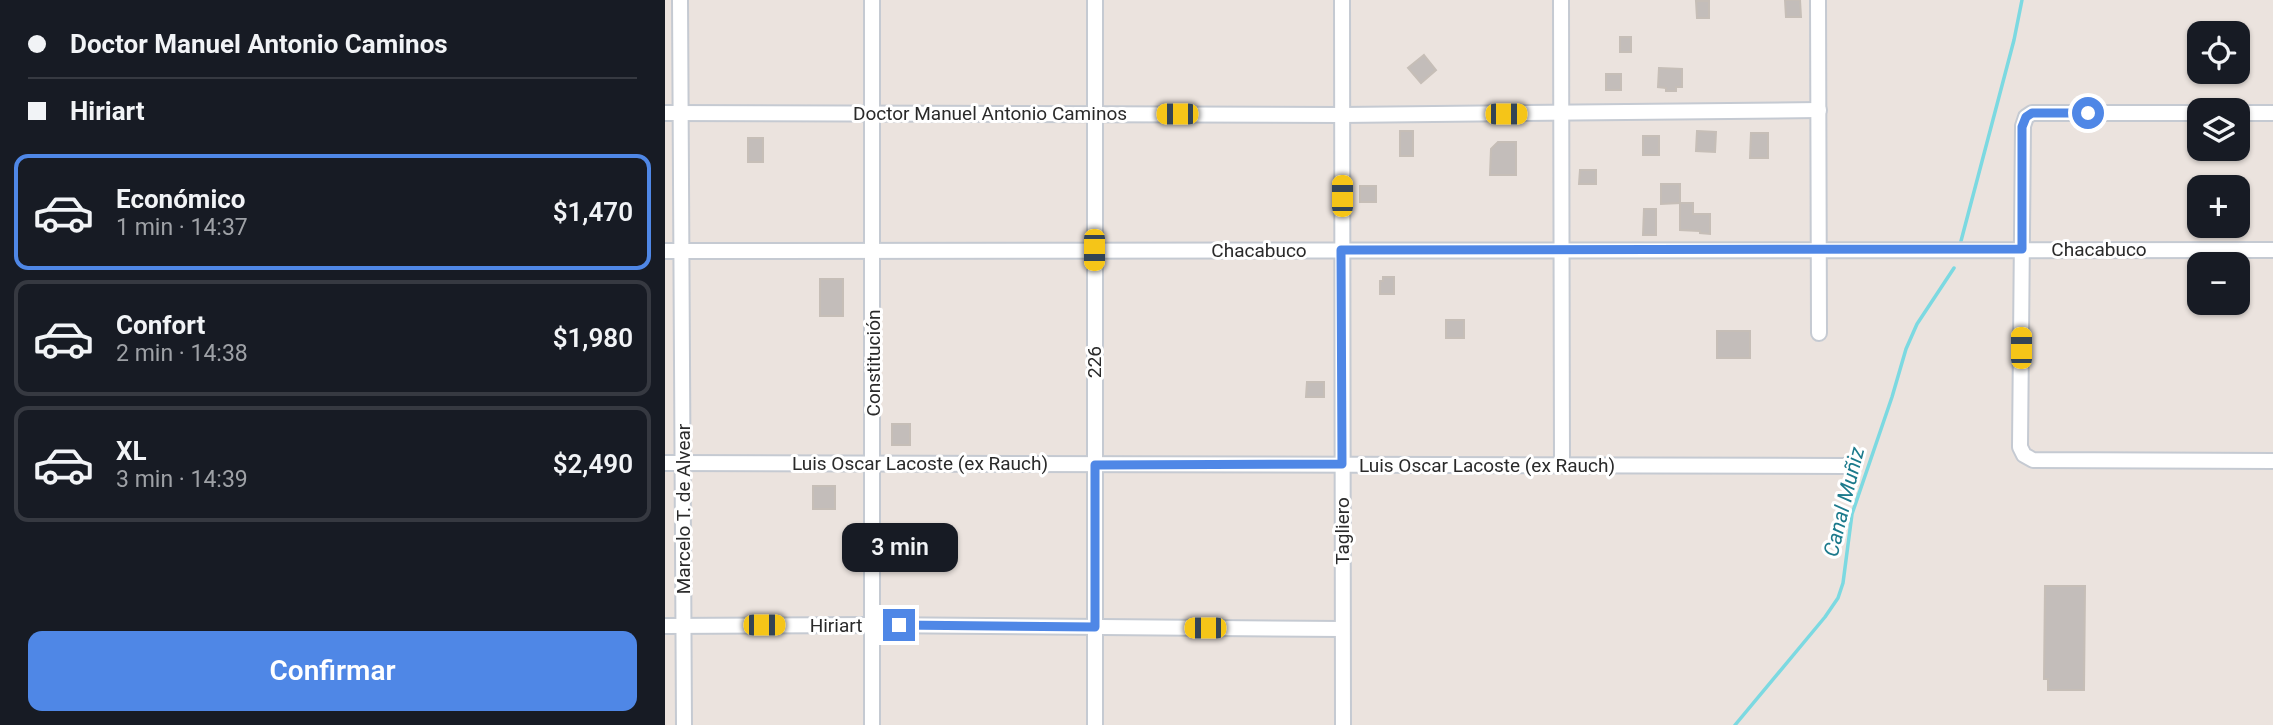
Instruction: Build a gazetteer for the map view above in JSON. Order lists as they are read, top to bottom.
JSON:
{
  "streets": {
    "street": [
      "Doctor Manuel Antonio Caminos",
      "Chacabuco",
      "226",
      "Constitución",
      "Luis Oscar Lacoste (ex Rauch)",
      "Marcelo T. de Alvear",
      "Tagliero",
      "Hiriart"
    ]
  },
  "crossings": [
    ["Doctor Manuel Antonio Caminos", "226"],
    ["Doctor Manuel Antonio Caminos", "Constitución"],
    ["Doctor Manuel Antonio Caminos", "Marcelo T. de Alvear"],
    ["Doctor Manuel Antonio Caminos", "Tagliero"],
    ["Chacabuco", "226"],
    ["Chacabuco", "Constitución"],
    ["Chacabuco", "Marcelo T. de Alvear"],
    ["Chacabuco", "Tagliero"],
    ["226", "Luis Oscar Lacoste (ex Rauch)"],
    ["226", "Hiriart"],
    ["Constitución", "Luis Oscar Lacoste (ex Rauch)"],
    ["Constitución", "Hiriart"],
    ["Luis Oscar Lacoste (ex Rauch)", "Marcelo T. de Alvear"],
    ["Luis Oscar Lacoste (ex Rauch)", "Tagliero"],
    ["Marcelo T. de Alvear", "Hiriart"],
    ["Tagliero", "Hiriart"]
  ],
  "water": ["Canal Muñiz"],
  "page": {
    "banner": ["Doctor Manuel Antonio Caminos", "Hiriart"],
    "map_buttons": ["+", "−"],
    "list": [
      {
        "name": "Económico",
        "note": "1 min · 14:37",
        "value": "$1,470"
      },
      {
        "name": "Confort",
        "note": "2 min · 14:38",
        "value": "$1,980"
      },
      {
        "name": "XL",
        "note": "3 min · 14:39",
        "value": "$2,490"
      }
    ],
    "bubble": "3 min",
    "buttons": "Confirmar"
  }
}
